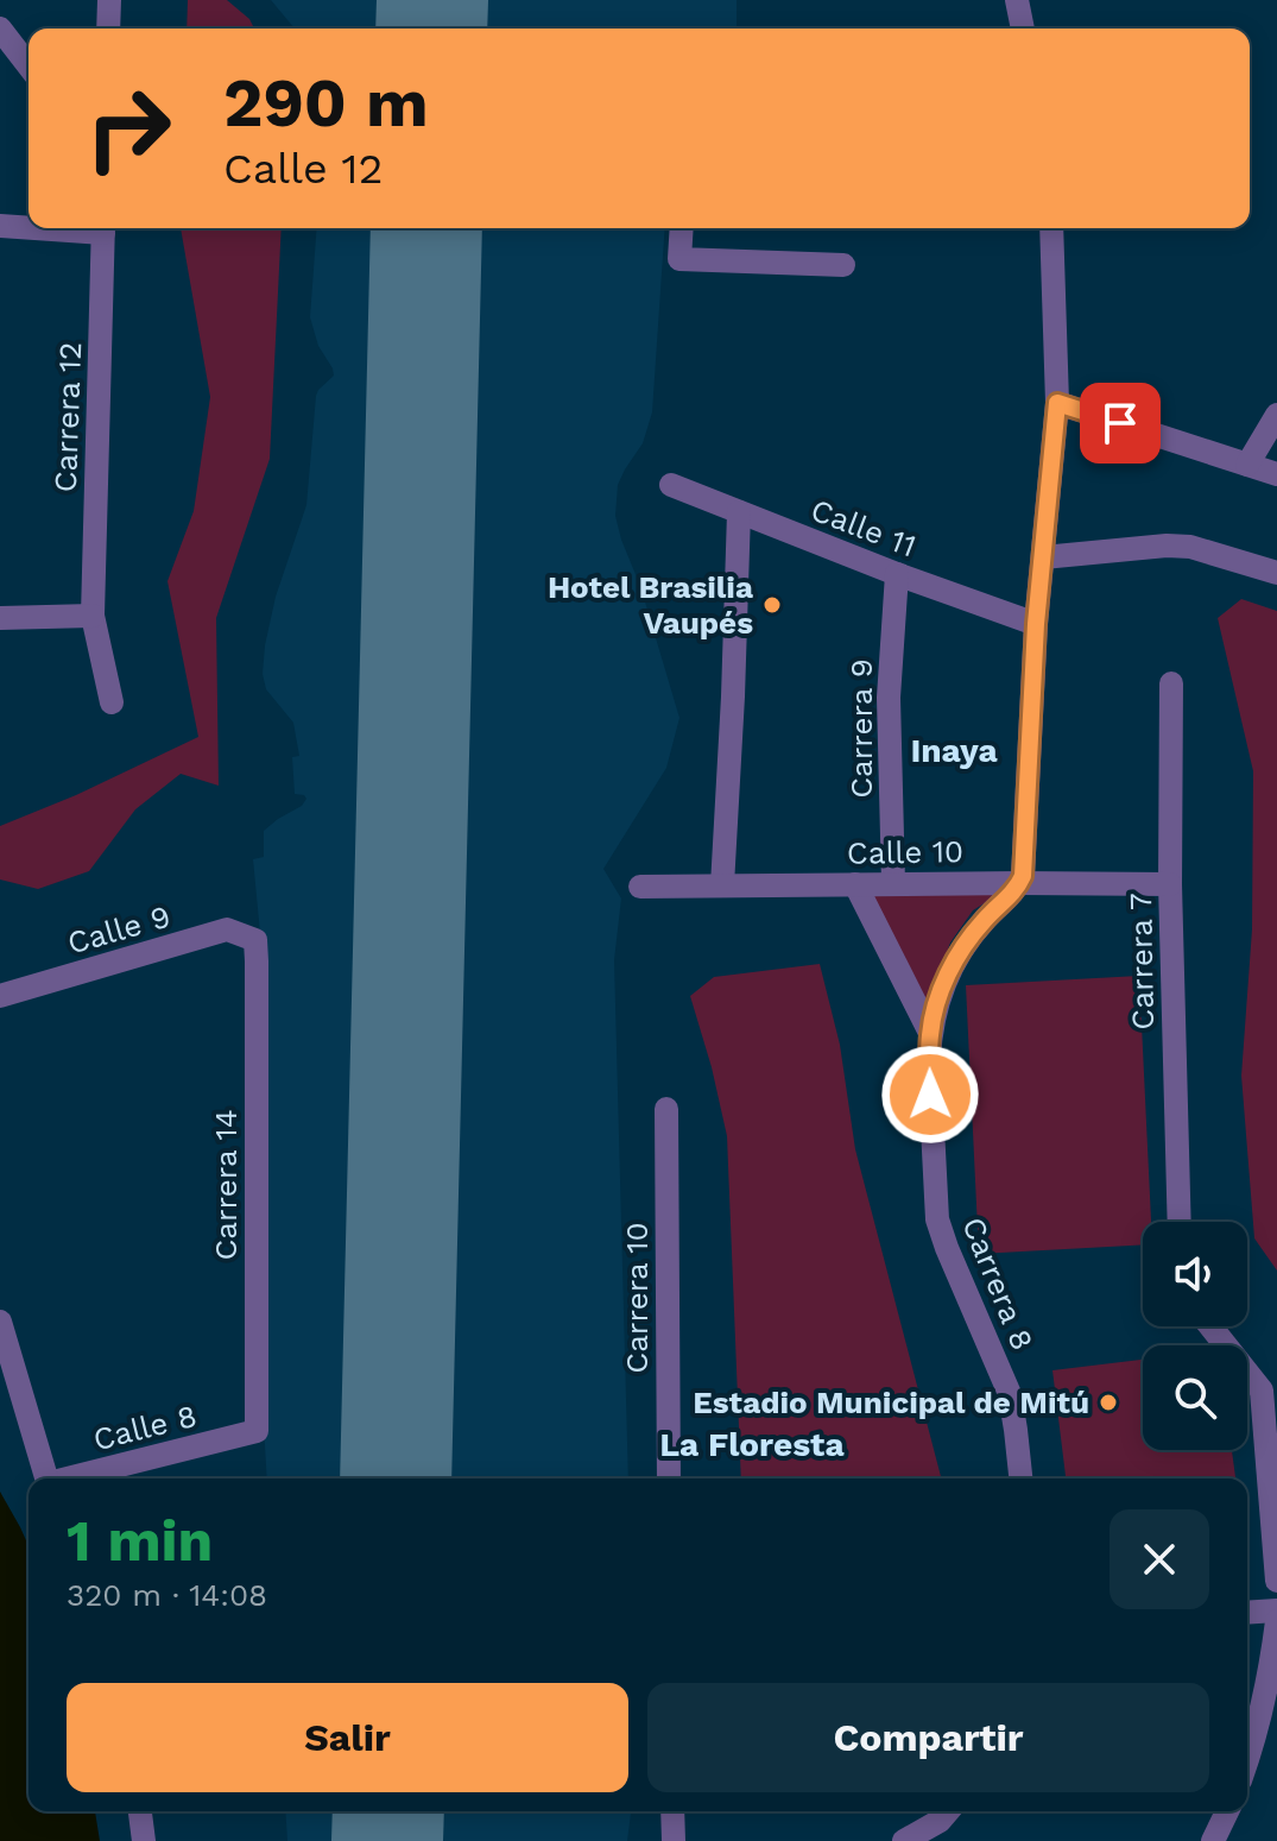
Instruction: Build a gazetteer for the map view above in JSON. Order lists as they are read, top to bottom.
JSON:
{
  "streets": {
    "street": [
      "Carrera 12",
      "Calle 11",
      "Carrera 9",
      "Calle 10",
      "Calle 9",
      "Carrera 7",
      "Carrera 14",
      "Carrera 8",
      "Carrera 10",
      "Calle 8"
    ]
  },
  "crossings": [
    ["Calle 11", "Carrera 9"],
    ["Carrera 9", "Calle 10"],
    ["Calle 10", "Carrera 7"],
    ["Calle 10", "Carrera 8"],
    ["Calle 9", "Carrera 14"],
    ["Carrera 14", "Calle 8"]
  ],
  "districts": ["Inaya", "La Floresta"],
  "places": ["Hotel Brasilia Vaupés", "Estadio Municipal de Mitú"],
  "page": {
    "turn": ["290 m", "Calle 12"],
    "heading": ["1 min", "320 m · 14:08"],
    "buttons": ["Salir", "Compartir"]
  }
}
